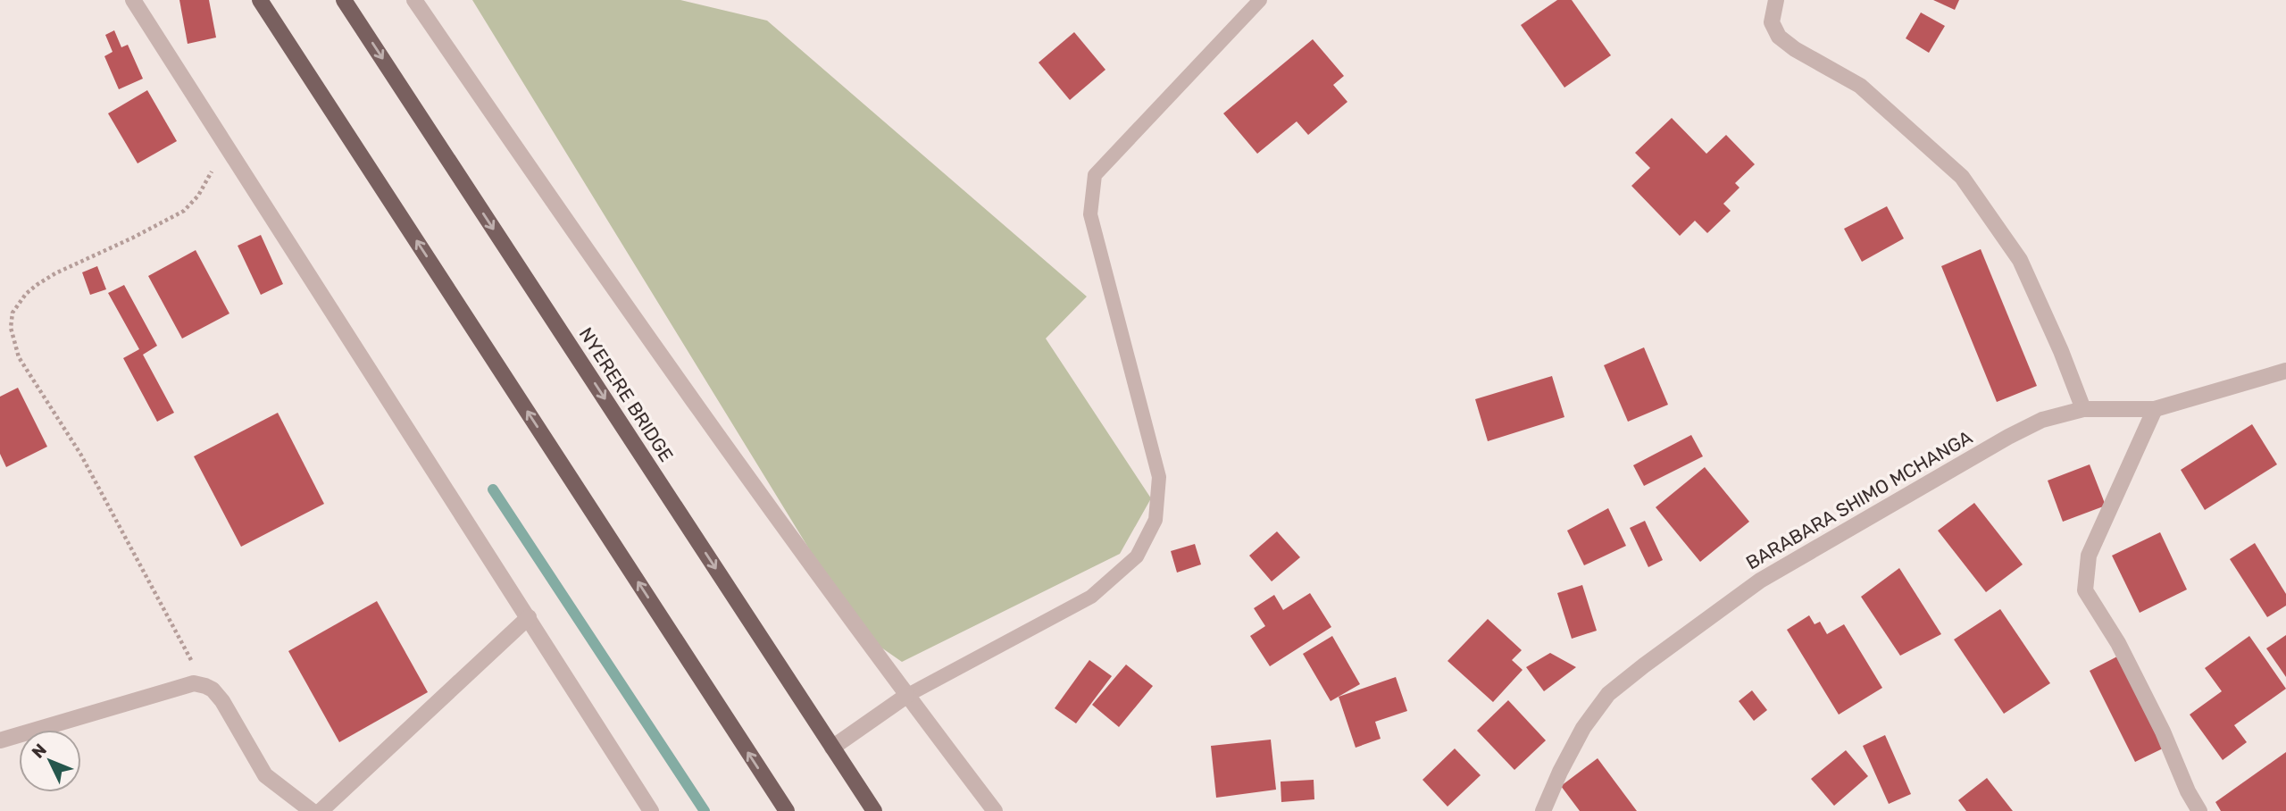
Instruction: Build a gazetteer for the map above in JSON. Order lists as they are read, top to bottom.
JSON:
{
  "streets": {
    "main road": ["NYERERE BRIDGE"],
    "street": ["BARABARA SHIMO MCHANGA"]
  },
  "north": "top left"
}
